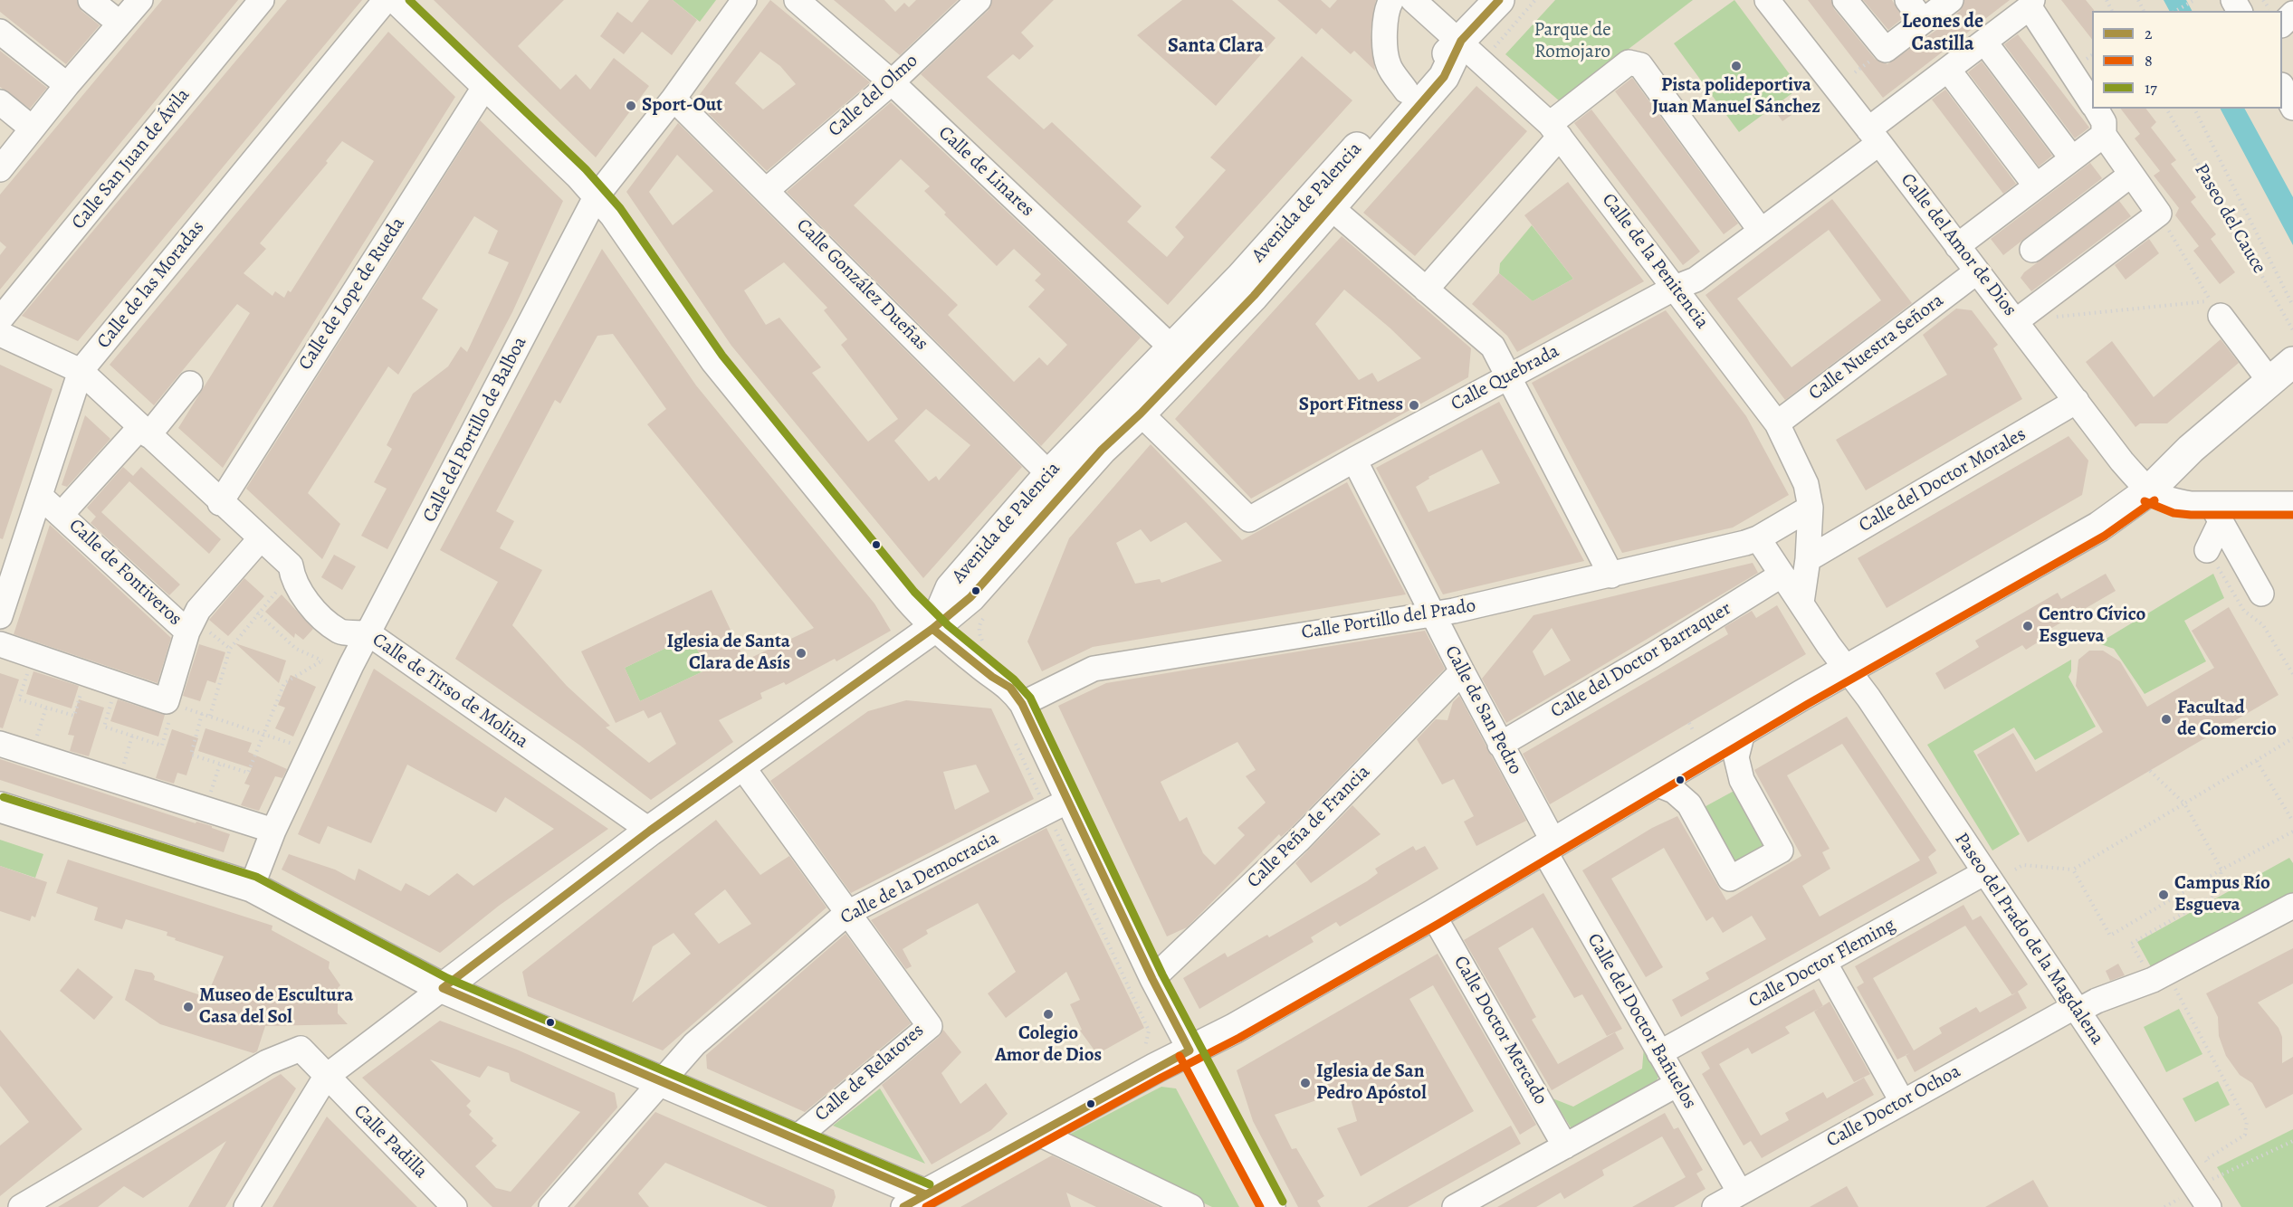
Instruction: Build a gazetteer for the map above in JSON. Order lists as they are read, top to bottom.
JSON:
{
  "streets": {
    "main road": ["Avenida de Palencia"],
    "street": [
      "Calle del Olmo",
      "Calle San Juan de Ávila",
      "Calle de Linares",
      "Calle del Amor de Dios",
      "Calle de la Penitencia",
      "Calle de las Moradas",
      "Calle González Dueñas",
      "Calle de Lope de Rueda",
      "Calle Nuestra Señora",
      "Calle Quebrada",
      "Calle del Portillo de Balboa",
      "Calle del Doctor Morales",
      "Calle de Fontiveros",
      "Calle Portillo del Prado",
      "Calle del Doctor Barraquer",
      "Calle de Tirso de Molina",
      "Calle de San Pedro",
      "Calle Peña de Francia",
      "Calle de la Democracia",
      "Paseo del Prado de la Magdalena",
      "Calle Doctor Fleming",
      "Calle del Doctor Bañuelos",
      "Calle Doctor Mercado",
      "Calle de Relatores",
      "Calle Doctor Ochoa",
      "Calle Padilla"
    ],
    "path": ["Paseo del Cauce"]
  },
  "crossings": [
    ["Calle del Olmo", "Calle de Linares"],
    ["Calle del Olmo", "Calle González Dueñas"],
    ["Calle de Linares", "Avenida de Palencia"],
    ["Avenida de Palencia", "Calle de la Penitencia"],
    ["Avenida de Palencia", "Calle González Dueñas"],
    ["Avenida de Palencia", "Calle Quebrada"],
    ["Calle del Amor de Dios", "Calle Nuestra Señora"],
    ["Calle del Amor de Dios", "Calle Quebrada"],
    ["Calle del Amor de Dios", "Calle del Doctor Morales"],
    ["Calle de la Penitencia", "Calle Nuestra Señora"],
    ["Calle de la Penitencia", "Calle Quebrada"],
    ["Calle de la Penitencia", "Calle del Doctor Morales"],
    ["Calle de la Penitencia", "Calle Portillo del Prado"],
    ["Calle de la Penitencia", "Paseo del Prado de la Magdalena"],
    ["Calle de las Moradas", "Calle de Fontiveros"],
    ["Calle de las Moradas", "Calle de Tirso de Molina"],
    ["Calle González Dueñas", "Calle del Portillo de Balboa"],
    ["Calle de Lope de Rueda", "Calle de Tirso de Molina"],
    ["Calle Quebrada", "Calle de San Pedro"],
    ["Calle del Portillo de Balboa", "Calle de Tirso de Molina"],
    ["Calle de Fontiveros", "Calle de Tirso de Molina"],
    ["Calle Portillo del Prado", "Calle de San Pedro"],
    ["Calle Portillo del Prado", "Paseo del Prado de la Magdalena"],
    ["Calle del Doctor Barraquer", "Calle de San Pedro"],
    ["Calle del Doctor Barraquer", "Paseo del Prado de la Magdalena"],
    ["Calle de San Pedro", "Calle Peña de Francia"],
    ["Calle de San Pedro", "Calle del Doctor Bañuelos"],
    ["Calle de la Democracia", "Calle de Relatores"],
    ["Paseo del Prado de la Magdalena", "Calle Doctor Fleming"],
    ["Paseo del Prado de la Magdalena", "Calle Doctor Ochoa"],
    ["Calle Doctor Fleming", "Calle del Doctor Bañuelos"],
    ["Calle del Doctor Bañuelos", "Calle Doctor Ochoa"]
  ],
  "districts": ["Leones de Castilla", "Santa Clara"],
  "parks": ["Parque de Romojaro"],
  "places": [
    "Pista polideportiva Juan Manuel Sánchez",
    "Sport-Out",
    "Sport Fitness",
    "Centro Cívico Esgueva",
    "Iglesia de Santa Clara de Asís",
    "Facultad de Comercio",
    "Campus Río Esgueva",
    "Museo de Escultura Casa del Sol",
    "Colegio Amor de Dios",
    "Iglesia de San Pedro Apóstol"
  ],
  "lines": ["transit line 2", "transit line 17", "transit line 8"],
  "legend": ["2", "8", "17"]
}
